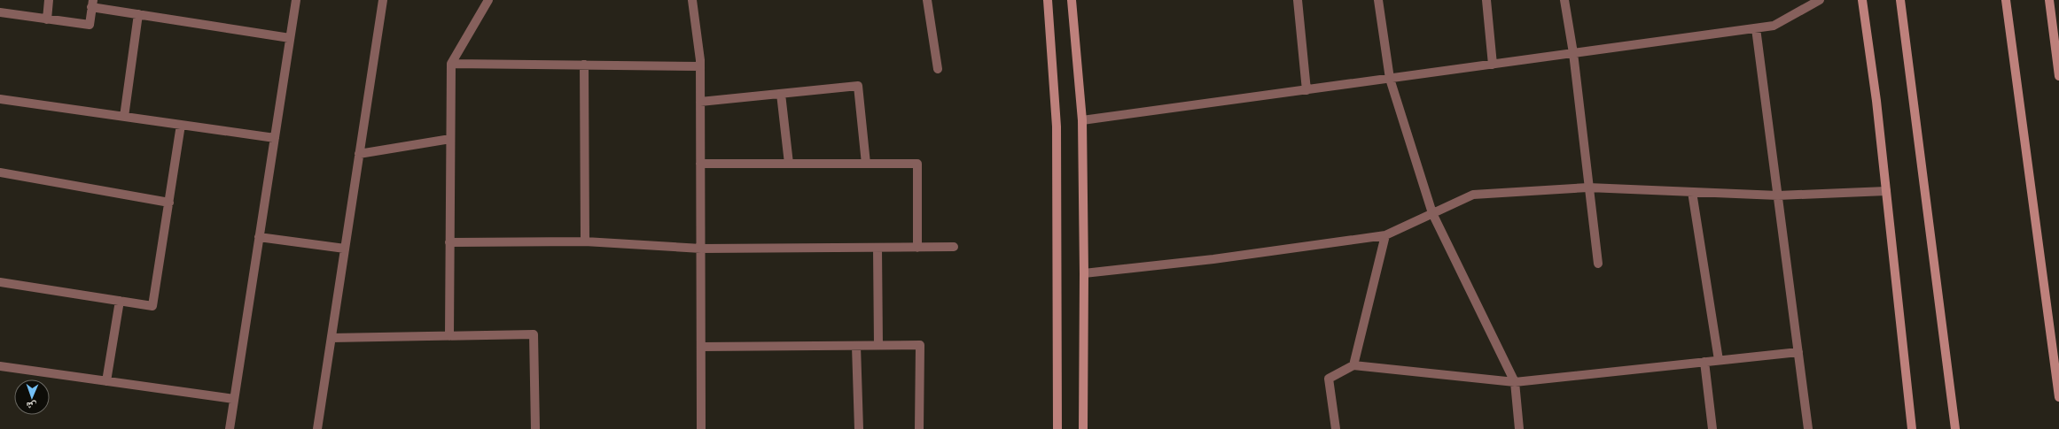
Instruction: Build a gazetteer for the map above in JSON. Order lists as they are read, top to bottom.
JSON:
{
  "north": "bottom"
}
